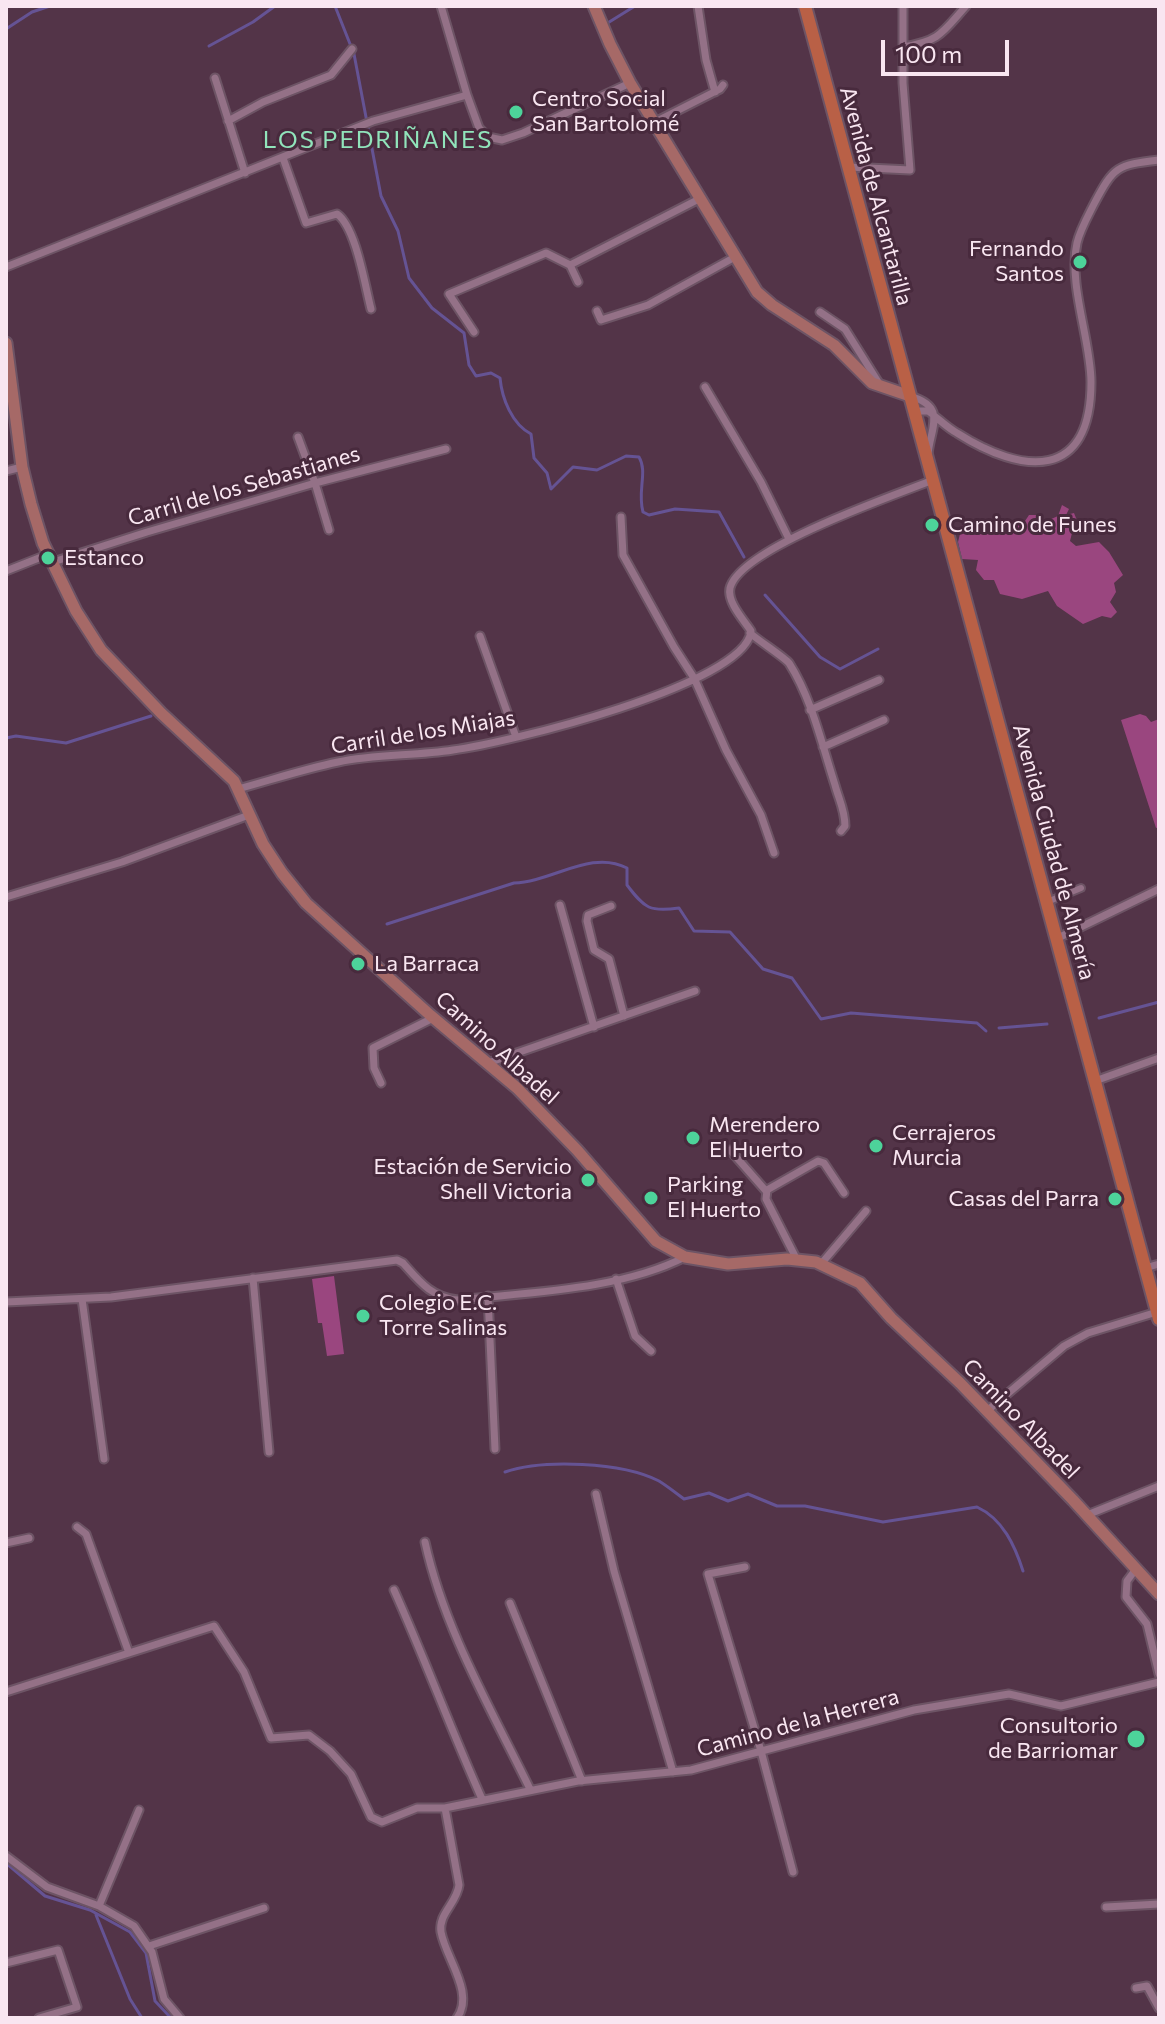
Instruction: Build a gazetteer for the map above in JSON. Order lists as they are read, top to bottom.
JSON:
{
  "streets": {
    "main road": ["Avenida de Alcantarilla", "Avenida Ciudad de Almería", "Camino Albadel"],
    "street": ["Carril de los Sebastianes", "Carril de los Miajas", "Camino de la Herrera"]
  },
  "crossings": [
    ["Avenida de Alcantarilla", "Avenida Ciudad de Almería"],
    ["Carril de los Sebastianes", "Camino Albadel"],
    ["Carril de los Miajas", "Camino Albadel"]
  ],
  "districts": ["LOS PEDRIÑANES"],
  "places": [
    "Centro Social San Bartolomé",
    "Fernando Santos",
    "Camino de Funes",
    "Estanco",
    "La Barraca",
    "Merendero El Huerto",
    "Cerrajeros Murcia",
    "Estación de Servicio Shell Victoria",
    "Parking El Huerto",
    "Casas del Parra",
    "Colegio E.C. Torre Salinas",
    "Consultorio de Barriomar"
  ],
  "scale_bar": "100 m"
}
